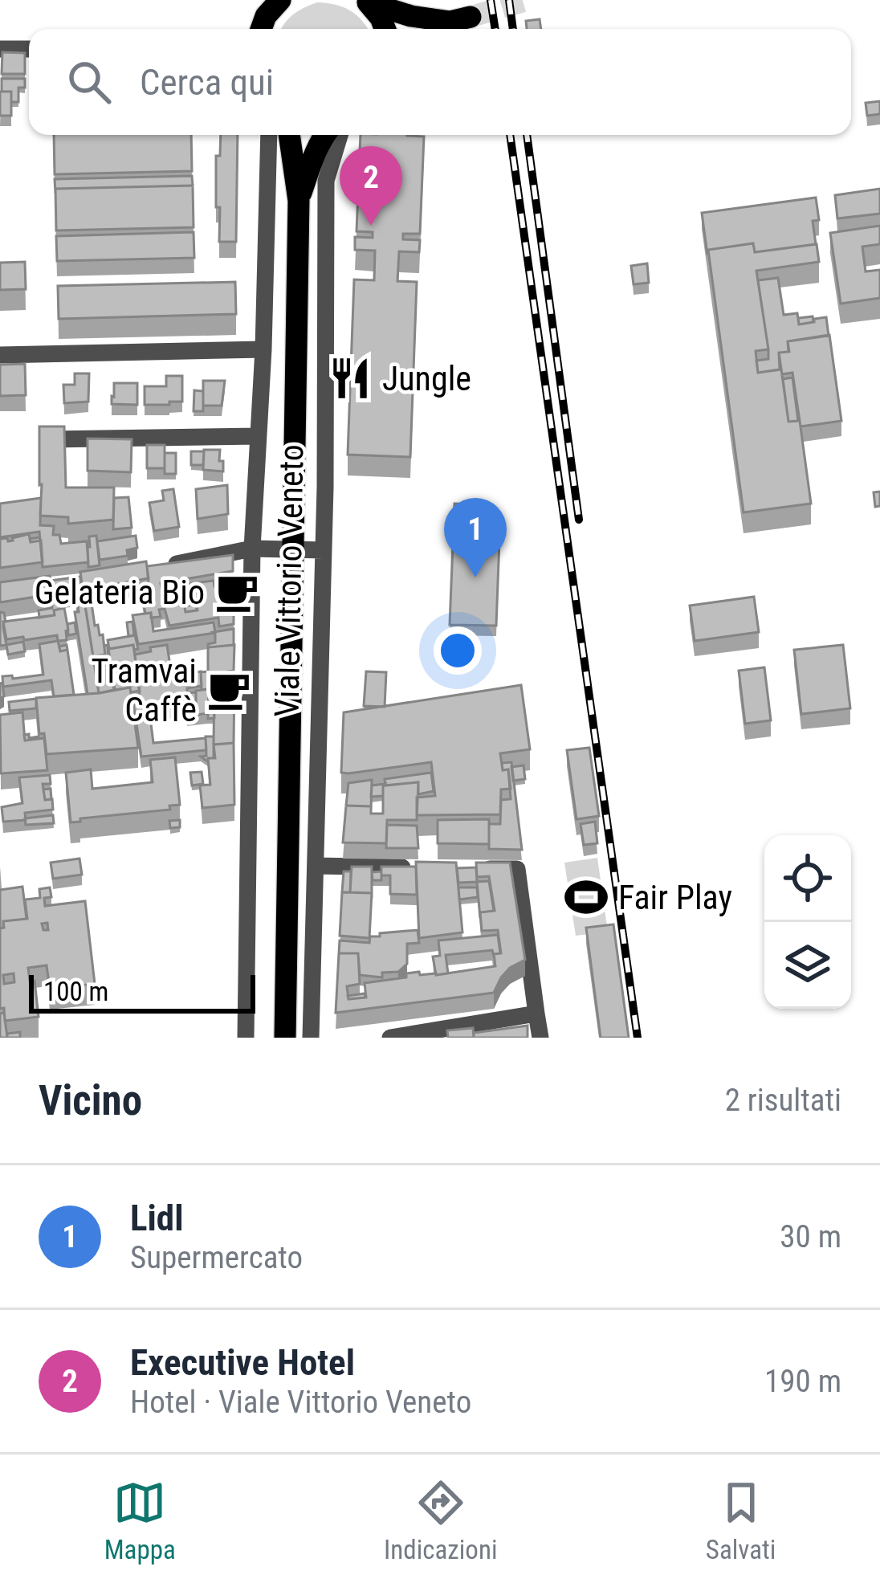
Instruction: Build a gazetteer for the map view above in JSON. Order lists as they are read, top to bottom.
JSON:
{
  "streets": {
    "main road": ["Viale Vittorio Veneto"]
  },
  "places": {
    "restaurant": ["Jungle"],
    "cafe": ["Gelateria Bio", "Tramvai Caffè"],
    "sports": ["Fair Play"]
  },
  "scale_bar": "100 m",
  "page": {
    "search": "Cerca qui",
    "pins": ["2", "1"],
    "scale": "100 m",
    "heading": ["Vicino", "2 risultati"],
    "list": [
      {
        "mark": "1",
        "name": "Lidl",
        "note": "Supermercato",
        "value": "30 m"
      },
      {
        "mark": "2",
        "name": "Executive Hotel",
        "note": "Hotel · Viale Vittorio Veneto",
        "value": "190 m"
      }
    ],
    "nav": ["Mappa", "Indicazioni", "Salvati"]
  }
}
